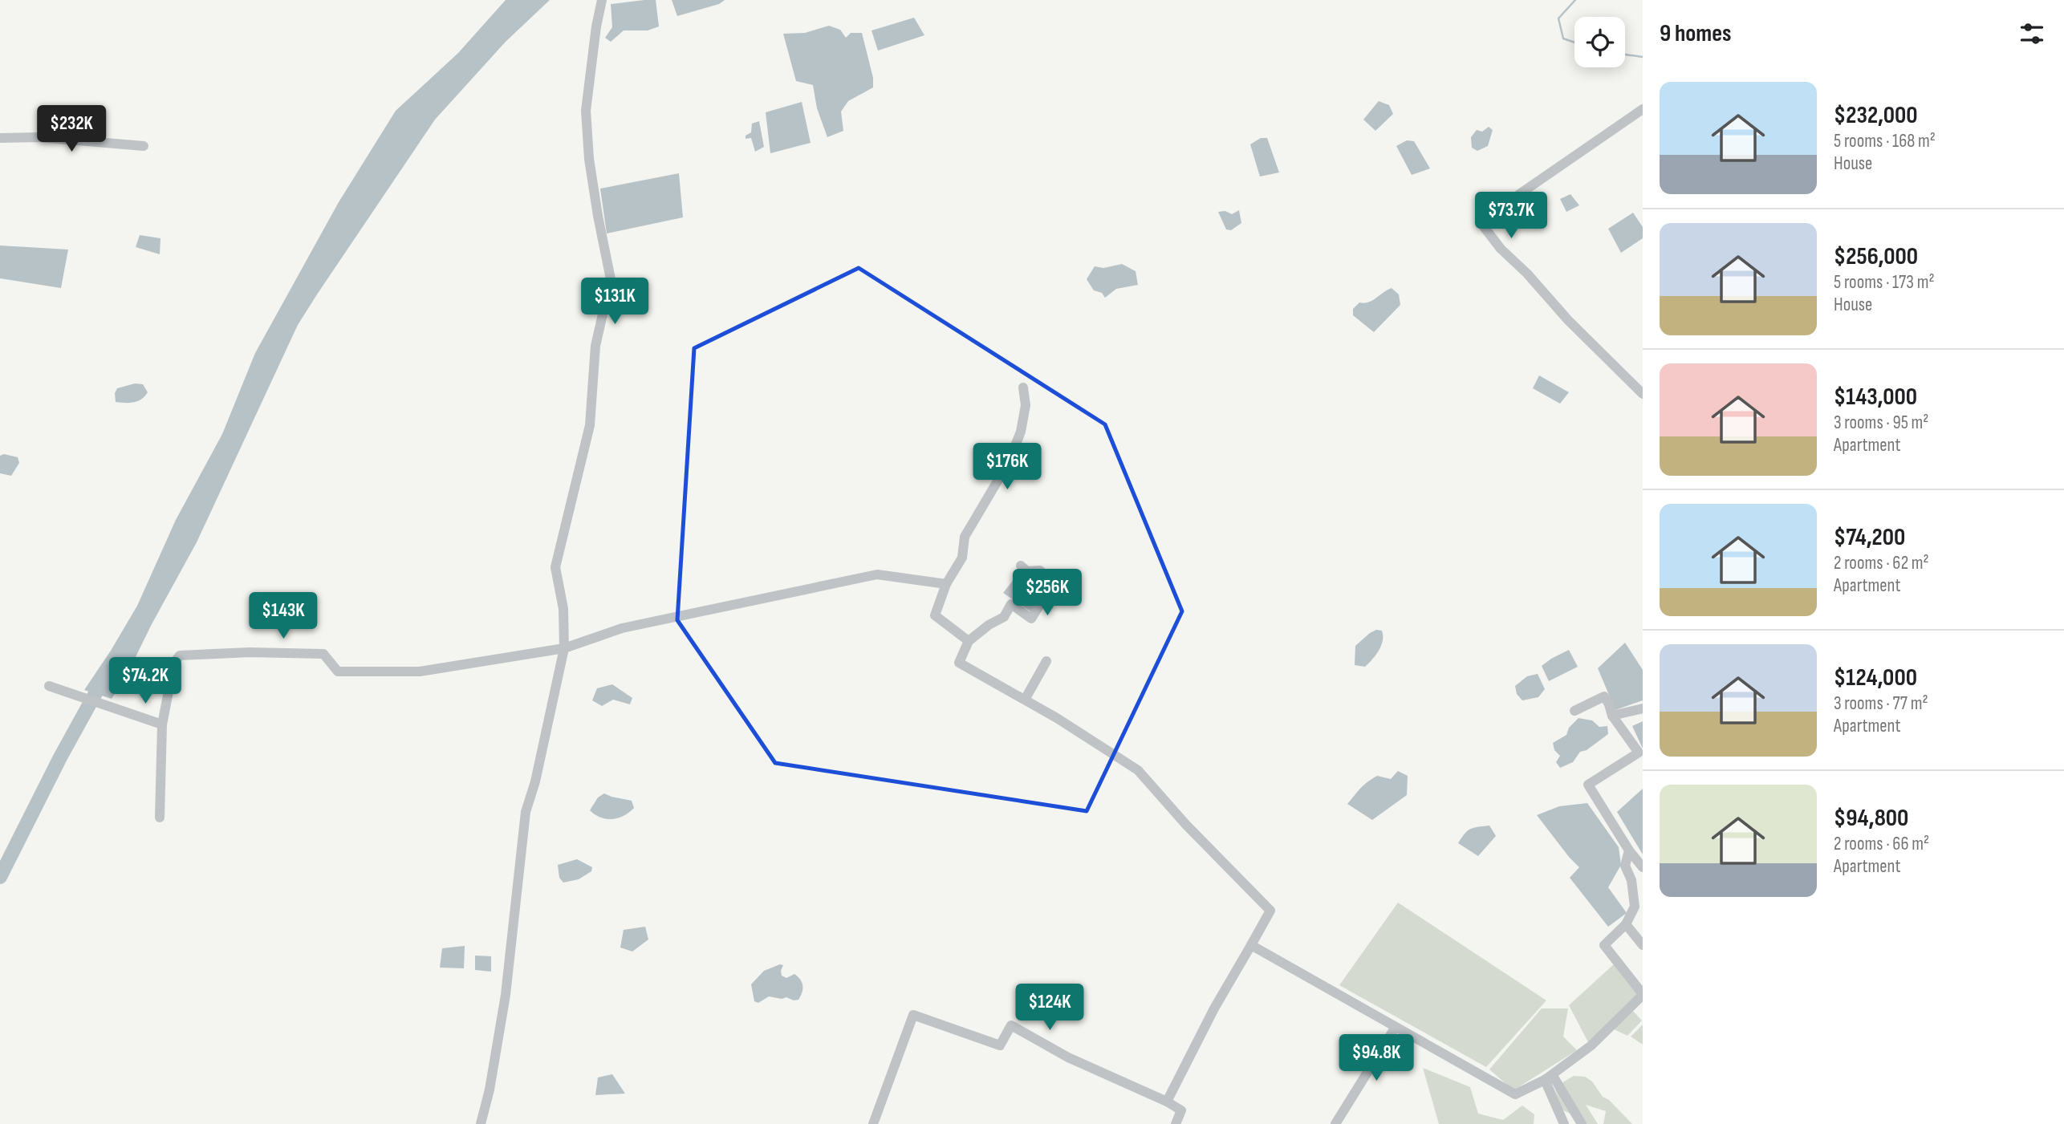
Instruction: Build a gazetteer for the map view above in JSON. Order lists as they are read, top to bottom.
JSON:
{
  "page": {
    "heading": "9 homes",
    "list": [
      {
        "name": "$232,000",
        "note": "5 rooms · 168 m² · House"
      },
      {
        "name": "$256,000",
        "note": "5 rooms · 173 m² · House"
      },
      {
        "name": "$143,000",
        "note": "3 rooms · 95 m² · Apartment"
      },
      {
        "name": "$74,200",
        "note": "2 rooms · 62 m² · Apartment"
      },
      {
        "name": "$124,000",
        "note": "3 rooms · 77 m² · Apartment"
      },
      {
        "name": "$94,800",
        "note": "2 rooms · 66 m² · Apartment"
      }
    ],
    "price": [
      "$232K",
      "$73.7K",
      "$131K",
      "$176K",
      "$256K",
      "$143K",
      "$74.2K",
      "$124K",
      "$94.8K"
    ]
  }
}
